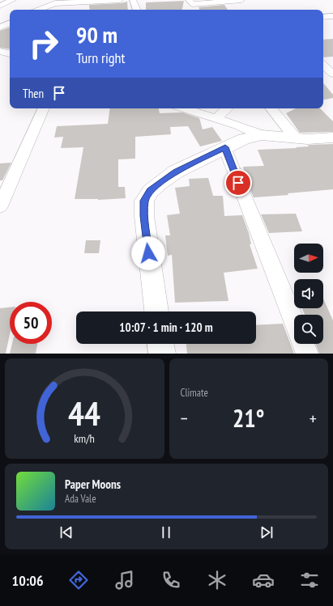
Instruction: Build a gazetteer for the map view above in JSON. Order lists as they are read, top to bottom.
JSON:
{
  "north": "right",
  "page": {
    "turn": ["90 m", "Turn right"],
    "then": "Then",
    "limit": "50",
    "trip": "10:07 · 1 min · 120 m",
    "tile": "Climate",
    "heat": ["−", "21°", "+"],
    "song": ["Paper Moons", "Ada Vale"],
    "tabs": "10:06",
    "gauge": ["44", "km/h"]
  }
}
